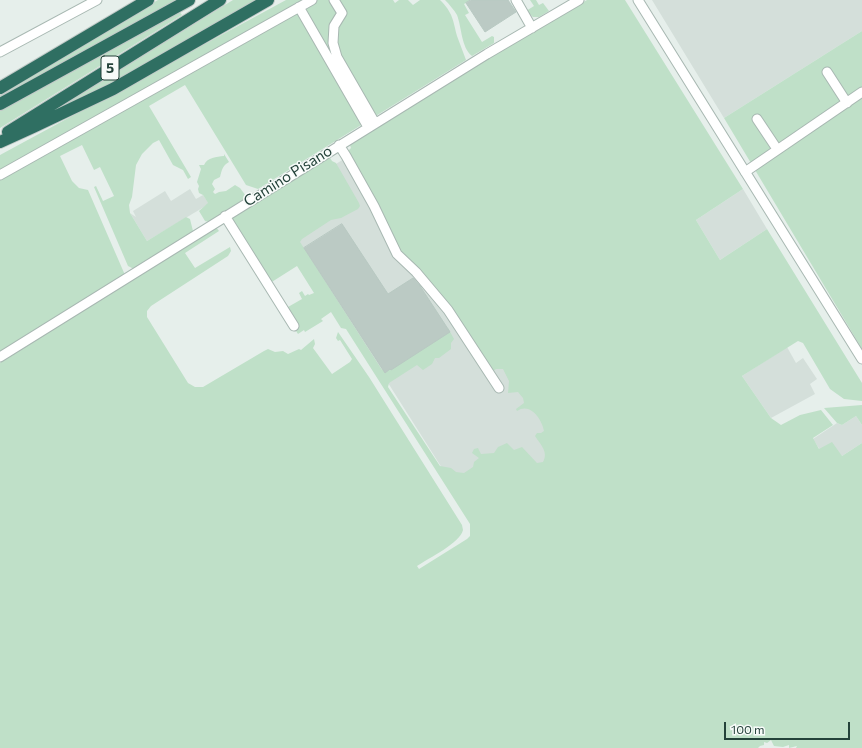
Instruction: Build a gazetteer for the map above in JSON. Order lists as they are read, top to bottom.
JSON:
{
  "streets": {
    "highway": ["5"],
    "street": ["Camino Pisano"]
  },
  "scale_bar": "100 m"
}
